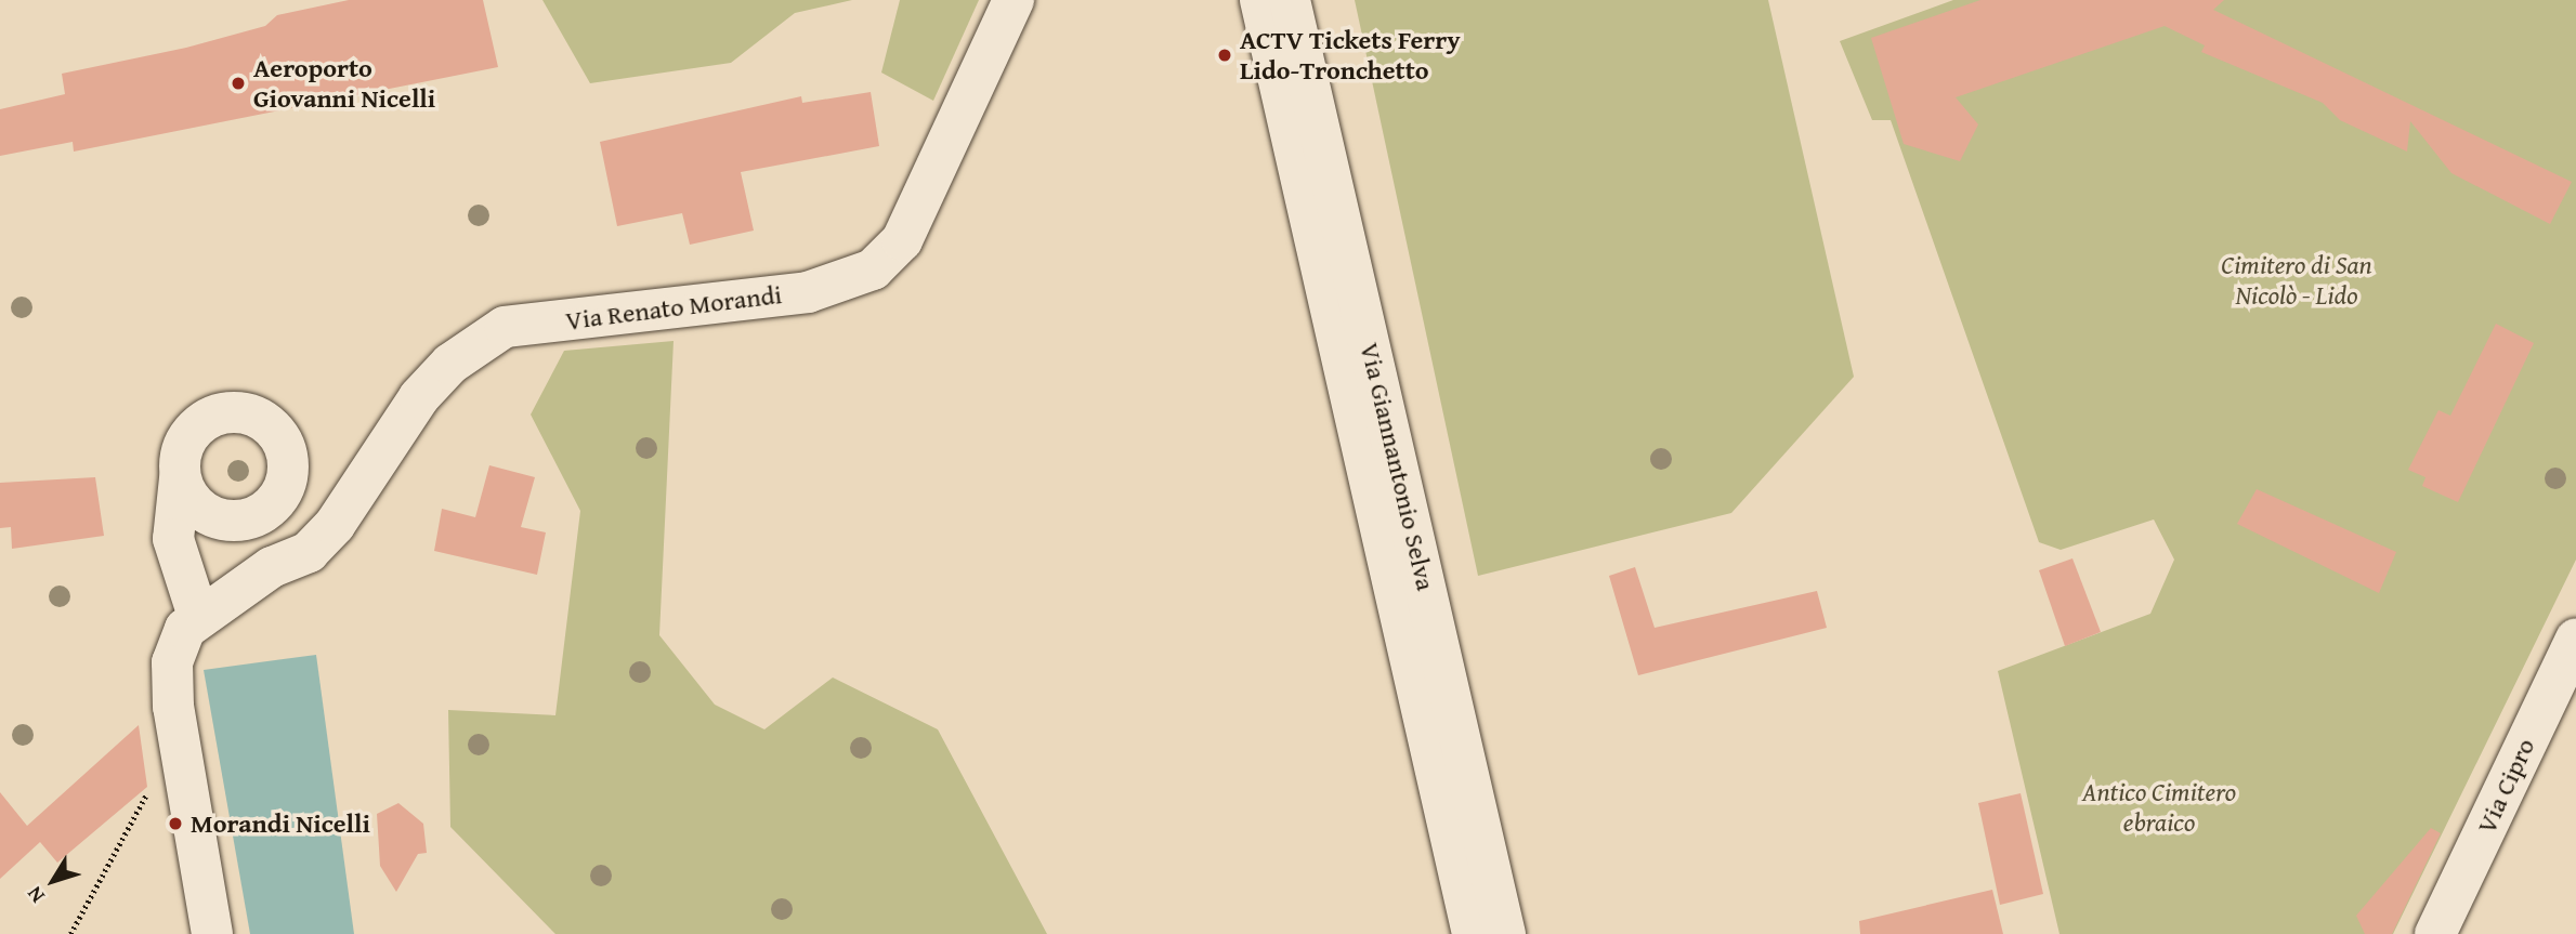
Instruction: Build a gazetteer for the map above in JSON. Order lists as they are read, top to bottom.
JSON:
{
  "streets": {
    "street": ["Via Renato Morandi", "Via Giannantonio Selva", "Via Cipro"]
  },
  "parks": ["Cimitero di San Nicolò - Lido", "Antico Cimitero ebraico"],
  "places": ["ACTV Tickets Ferry Lido-Tronchetto", "Aeroporto Giovanni Nicelli", "Morandi Nicelli"],
  "north": "bottom left"
}
